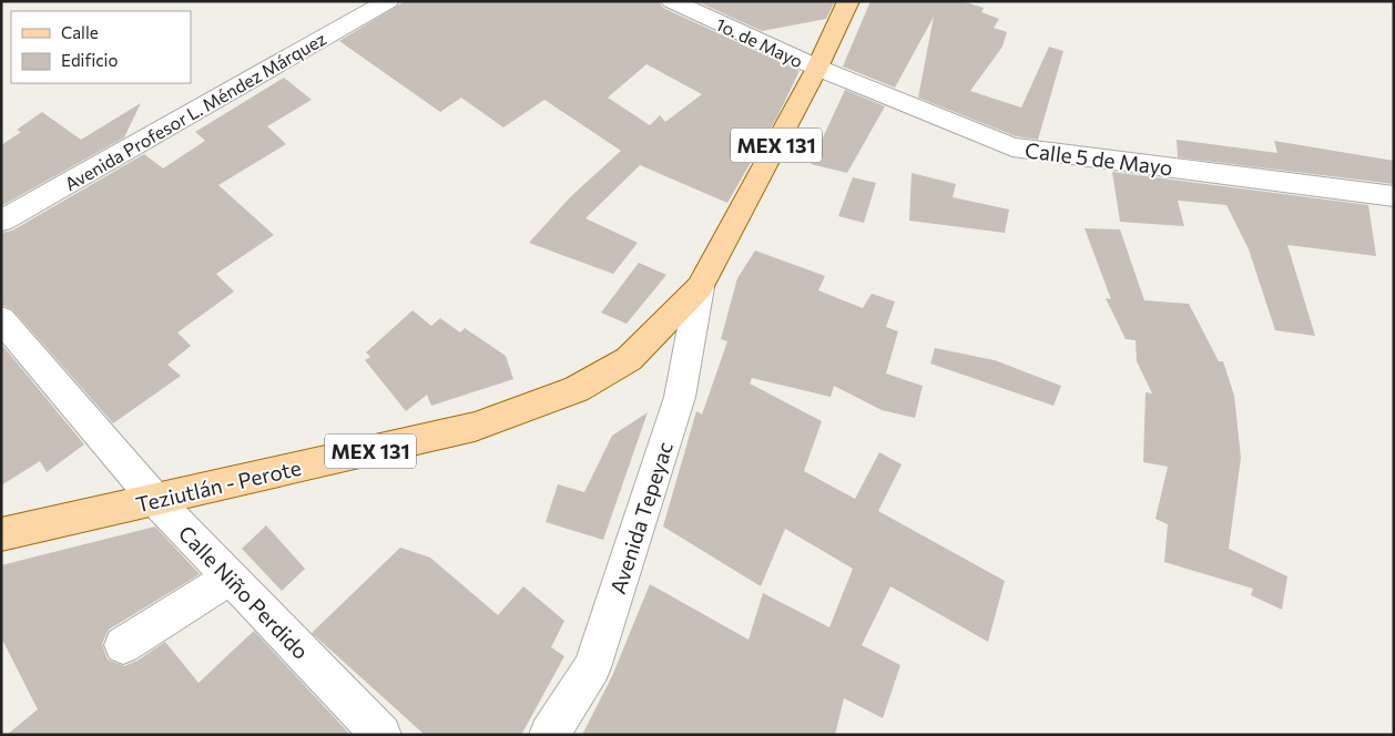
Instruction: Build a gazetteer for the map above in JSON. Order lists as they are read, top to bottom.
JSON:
{
  "streets": {
    "main road": ["MEX 131", "Teziutlán - Perote"],
    "street": [
      "1o. de Mayo",
      "Avenida Profesor L. Méndez Márquez",
      "Calle 5 de Mayo",
      "Avenida Tepeyac",
      "Calle Niño Perdido"
    ]
  },
  "crossings": [
    ["1o. de Mayo", "Calle 5 de Mayo"],
    ["1o. de Mayo", "Teziutlán - Perote"],
    ["Calle 5 de Mayo", "Teziutlán - Perote"],
    ["Teziutlán - Perote", "Avenida Tepeyac"],
    ["Teziutlán - Perote", "Calle Niño Perdido"]
  ],
  "legend": ["Calle", "Edificio"]
}
